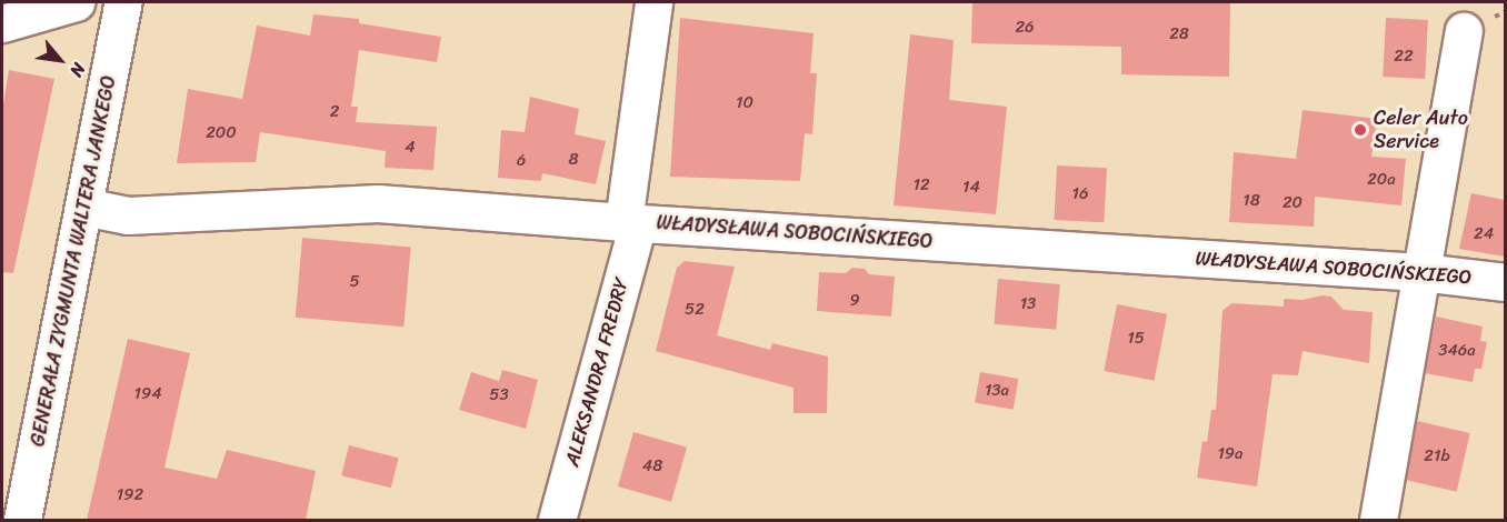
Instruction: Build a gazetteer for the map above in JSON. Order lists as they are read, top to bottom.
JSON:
{
  "streets": {
    "street": ["WŁADYSŁAWA SOBOCIŃSKIEGO", "GENERAŁA ZYGMUNTA WALTERA JANKEGO", "ALEKSANDRA FREDRY"]
  },
  "crossings": [
    ["WŁADYSŁAWA SOBOCIŃSKIEGO", "GENERAŁA ZYGMUNTA WALTERA JANKEGO"],
    ["WŁADYSŁAWA SOBOCIŃSKIEGO", "ALEKSANDRA FREDRY"]
  ],
  "places": ["Celer Auto Service"],
  "house_numbers": [
    "26",
    "28",
    "22",
    "10",
    "2",
    "200",
    "4",
    "8",
    "6",
    "20a",
    "12",
    "14",
    "16",
    "18",
    "20",
    "24",
    "5",
    "9",
    "13",
    "52",
    "15",
    "346a",
    "13a",
    "194",
    "53",
    "19a",
    "21b",
    "48",
    "192"
  ],
  "north": "bottom right"
}
